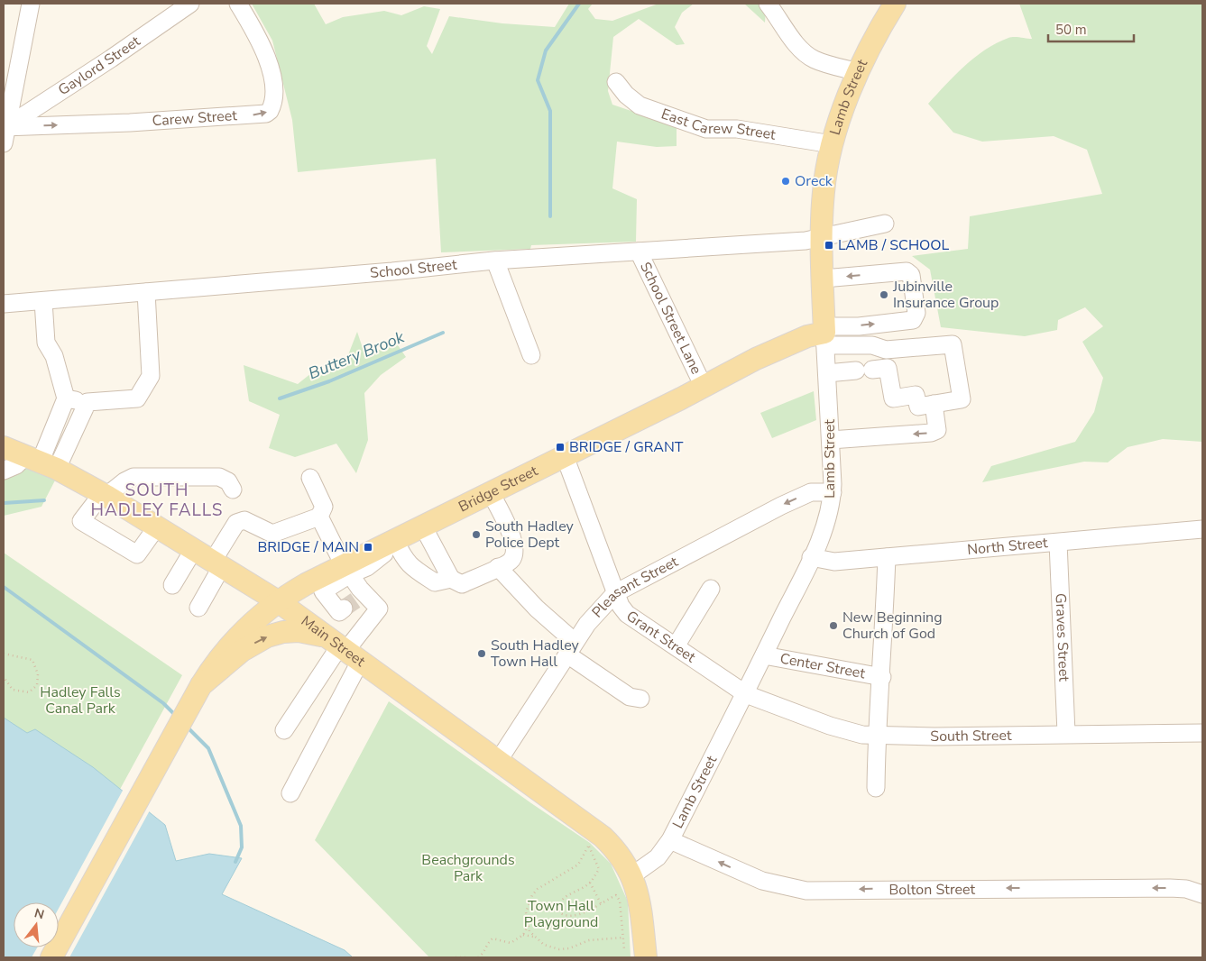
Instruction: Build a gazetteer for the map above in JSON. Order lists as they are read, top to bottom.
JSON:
{
  "streets": {
    "main road": ["Lamb Street", "Bridge Street", "Main Street"],
    "street": [
      "Gaylord Street",
      "Carew Street",
      "East Carew Street",
      "School Street",
      "School Street Lane",
      "North Street",
      "Pleasant Street",
      "Grant Street",
      "Graves Street",
      "Center Street",
      "South Street",
      "Bolton Street"
    ]
  },
  "crossings": [
    ["Gaylord Street", "Carew Street"],
    ["Lamb Street", "East Carew Street"],
    ["Lamb Street", "School Street"],
    ["Lamb Street", "Bridge Street"],
    ["Lamb Street", "North Street"],
    ["Lamb Street", "Pleasant Street"],
    ["Lamb Street", "Grant Street"],
    ["Lamb Street", "Main Street"],
    ["Lamb Street", "Center Street"],
    ["Lamb Street", "South Street"],
    ["Lamb Street", "Bolton Street"],
    ["School Street", "School Street Lane"],
    ["School Street Lane", "Bridge Street"],
    ["Bridge Street", "Grant Street"],
    ["Bridge Street", "Main Street"],
    ["North Street", "Graves Street"],
    ["Pleasant Street", "Grant Street"],
    ["Pleasant Street", "Main Street"],
    ["Grant Street", "South Street"],
    ["Graves Street", "South Street"]
  ],
  "one_way": ["Pleasant Street", "Bolton Street"],
  "districts": ["SOUTH HADLEY FALLS"],
  "water": ["Buttery Brook"],
  "parks": ["Hadley Falls Canal Park", "Beachgrounds Park", "Town Hall Playground"],
  "places": {
    "other": [
      "Oreck",
      "Jubinville Insurance Group",
      "South Hadley Police Dept",
      "New Beginning Church of God",
      "South Hadley Town Hall"
    ],
    "transit": ["LAMB / SCHOOL", "BRIDGE / GRANT", "BRIDGE / MAIN"]
  },
  "scale_bar": "50 m",
  "north": "top"
}
